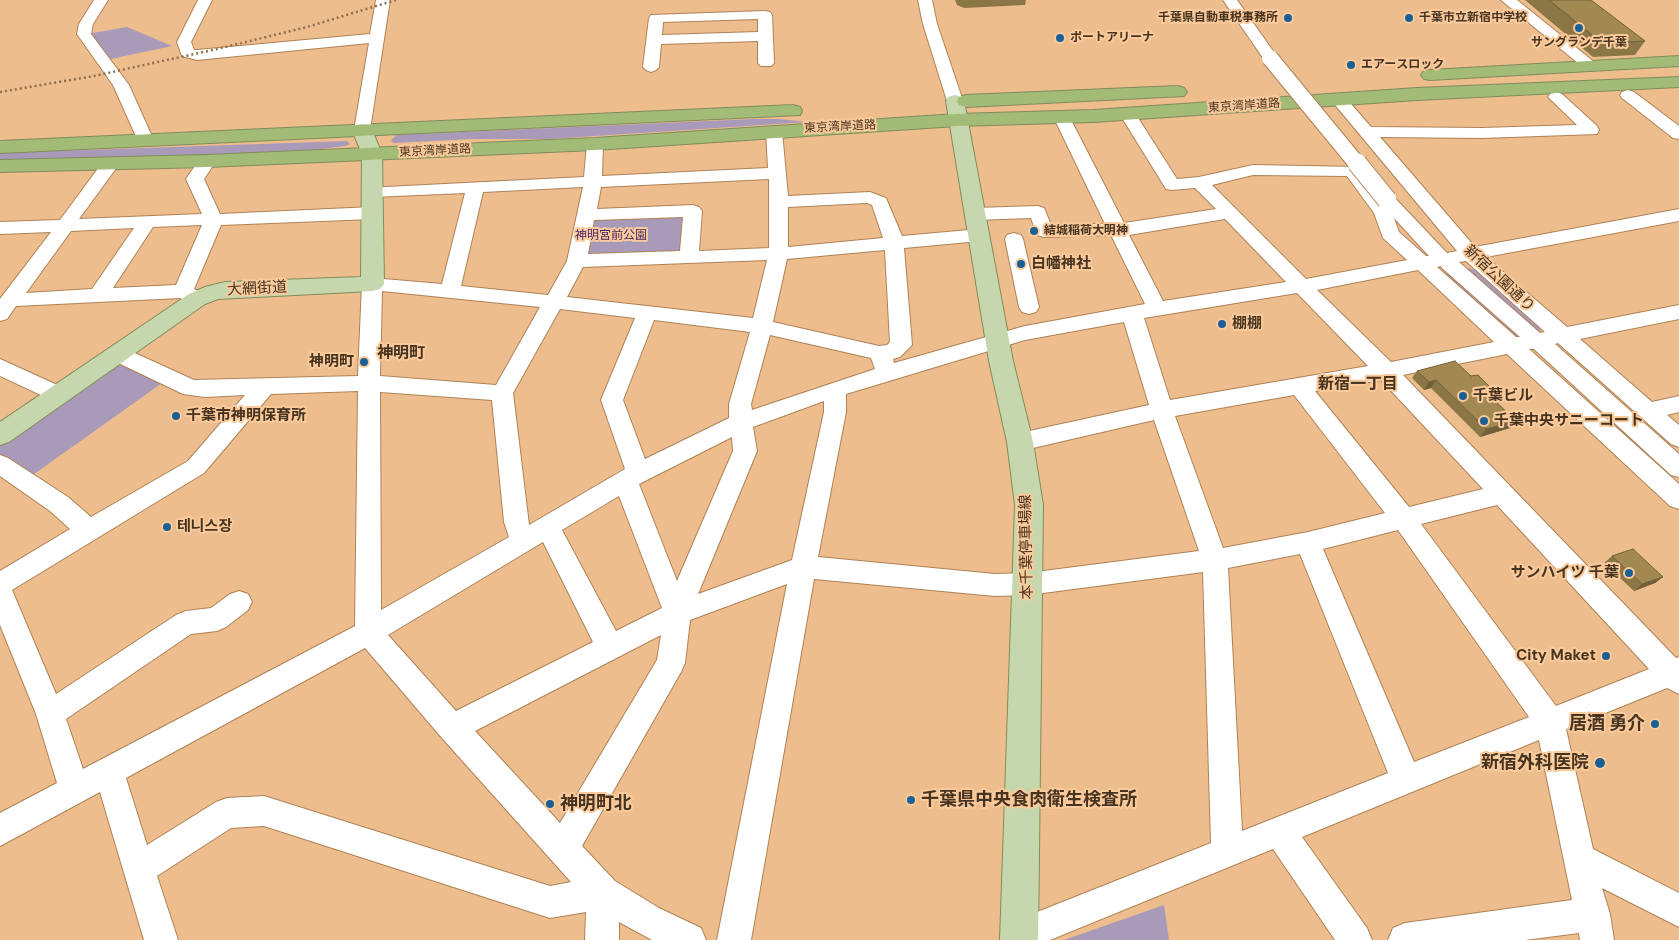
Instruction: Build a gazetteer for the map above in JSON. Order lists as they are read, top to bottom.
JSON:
{
  "streets": {
    "highway": ["東京湾岸道路"],
    "main road": ["大網街道", "本千葉停車場線"],
    "street": ["新宿公園通り"]
  },
  "crossings": [
    ["東京湾岸道路", "新宿公園通り"],
    ["東京湾岸道路", "本千葉停車場線"]
  ],
  "districts": ["神明町", "新宿一丁目"],
  "parks": ["神明宮前公園"],
  "places": [
    "千葉県自動車税事務所",
    "千葉市立新宿中学校",
    "サングランデ千葉",
    "ポートアリーナ",
    "エアースロック",
    "結城稲荷大明神",
    "白幡神社",
    "棚棚",
    "神明町",
    "千葉ビル",
    "千葉市神明保育所",
    "千葉中央サニーコート",
    "테니스장",
    "サンハイツ 千葉",
    "City Maket",
    "居酒 勇介",
    "新宿外科医院",
    "千葉県中央食肉衛生検査所",
    "神明町北"
  ]
}
